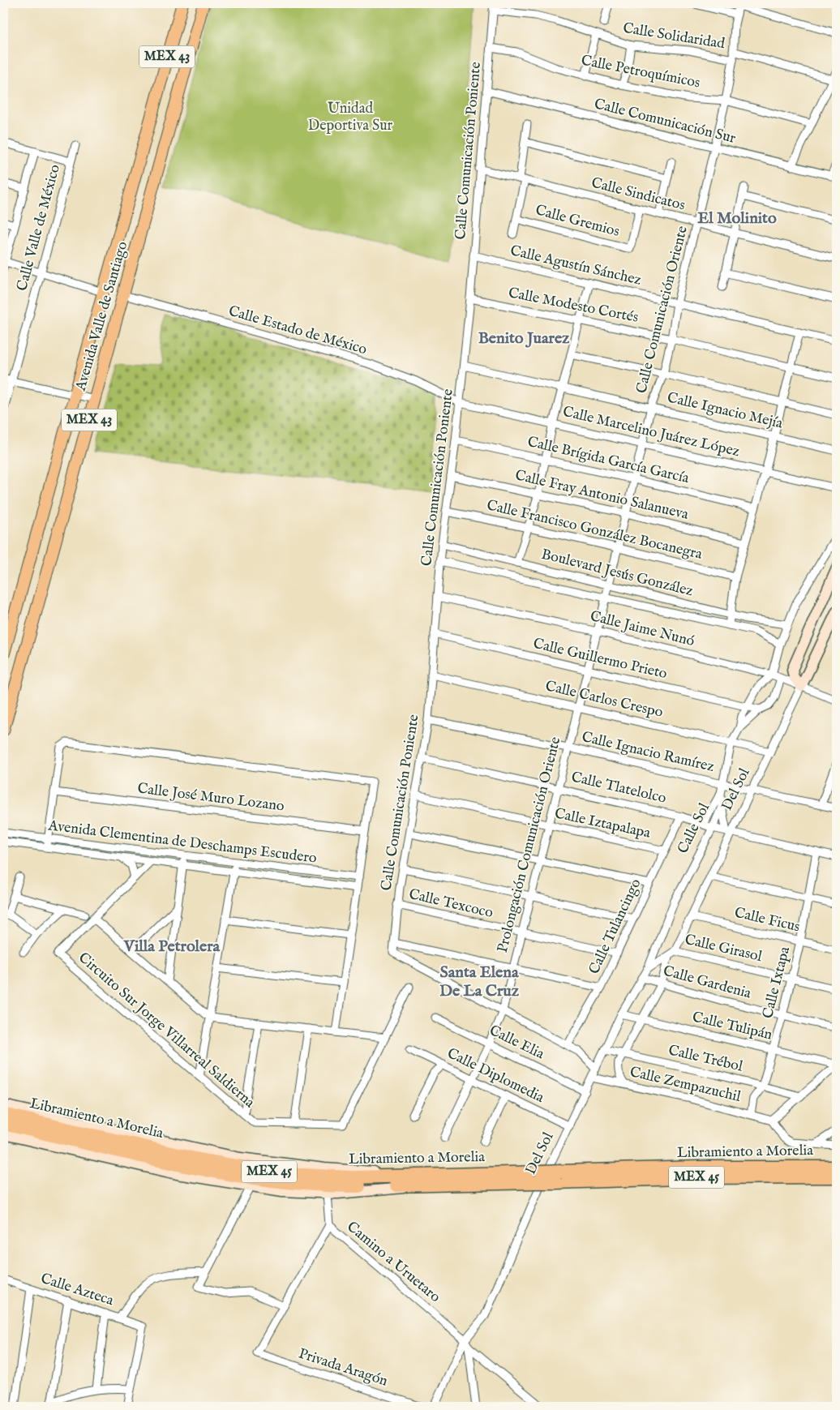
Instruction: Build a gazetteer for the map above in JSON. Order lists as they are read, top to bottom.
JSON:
{
  "streets": {
    "highway": ["Libramiento a Morelia", "MEX 45"],
    "main road": ["MEX 43", "Avenida Valle de Santiago", "Del Sol"],
    "street": [
      "Calle Solidaridad",
      "Calle Petroquímicos",
      "Calle Comunicación Sur",
      "Calle Comunicación Poniente",
      "Calle Sindicatos",
      "Calle Gremios",
      "Calle Valle de México",
      "Calle Agustín Sánchez",
      "Calle Modesto Cortés",
      "Calle Comunicación Oriente",
      "Calle Estado de México",
      "Calle Ignacio Mejía",
      "Calle Marcelino Juárez López",
      "Calle Brígida García García",
      "Calle Fray Antonio Salanueva",
      "Calle Francisco González Bocanegra",
      "Boulevard Jesús González",
      "Calle Jaime Nunó",
      "Calle Guillermo Prieto",
      "Calle Carlos Crespo",
      "Calle Ignacio Ramírez",
      "Calle Tlatelolco",
      "Calle José Muro Lozano",
      "Calle Iztapalapa",
      "Calle Sol",
      "Avenida Clementina de Deschamps Escudero",
      "Prolongación Comunicación Oriente",
      "Calle Texcoco",
      "Calle Ficus",
      "Calle Tulancingo",
      "Calle Girasol",
      "Calle Gardenia",
      "Calle Ixtapa",
      "Calle Tulipán",
      "Circuito Sur Jorge Villarreal Saldierna",
      "Calle Elia",
      "Calle Trébol",
      "Calle Diplomedia",
      "Calle Zempazuchil",
      "Camino a Uruetaro",
      "Calle Azteca",
      "Privada Aragón"
    ]
  },
  "crossings": [
    ["Calle Solidaridad", "Calle Comunicación Poniente"],
    ["Calle Solidaridad", "Calle Comunicación Oriente"],
    ["Calle Petroquímicos", "Calle Comunicación Poniente"],
    ["Calle Petroquímicos", "Calle Comunicación Oriente"],
    ["Calle Comunicación Sur", "Calle Comunicación Poniente"],
    ["Calle Comunicación Sur", "Calle Comunicación Oriente"],
    ["Calle Comunicación Poniente", "Calle Sindicatos"],
    ["Calle Comunicación Poniente", "Calle Agustín Sánchez"],
    ["Calle Comunicación Poniente", "Calle Modesto Cortés"],
    ["Calle Comunicación Poniente", "Calle Estado de México"],
    ["Calle Comunicación Poniente", "Calle Ignacio Mejía"],
    ["Calle Comunicación Poniente", "Calle Marcelino Juárez López"],
    ["Calle Comunicación Poniente", "Calle Brígida García García"],
    ["Calle Comunicación Poniente", "Calle Fray Antonio Salanueva"],
    ["Calle Comunicación Poniente", "Calle Francisco González Bocanegra"],
    ["Calle Comunicación Poniente", "Boulevard Jesús González"],
    ["Calle Comunicación Poniente", "Calle Jaime Nunó"],
    ["Calle Comunicación Poniente", "Calle Guillermo Prieto"],
    ["Calle Comunicación Poniente", "Calle Carlos Crespo"],
    ["Calle Comunicación Poniente", "Calle Ignacio Ramírez"],
    ["Calle Comunicación Poniente", "Calle Tlatelolco"],
    ["Calle Comunicación Poniente", "Calle Iztapalapa"],
    ["Calle Comunicación Poniente", "Prolongación Comunicación Oriente"],
    ["Calle Comunicación Poniente", "Calle Texcoco"],
    ["Calle Sindicatos", "Calle Gremios"],
    ["Calle Sindicatos", "Calle Comunicación Oriente"],
    ["Calle Agustín Sánchez", "Calle Comunicación Oriente"],
    ["Calle Modesto Cortés", "Calle Comunicación Oriente"],
    ["Calle Comunicación Oriente", "Calle Ignacio Mejía"],
    ["Calle Comunicación Oriente", "Calle Marcelino Juárez López"],
    ["Calle Comunicación Oriente", "Calle Brígida García García"],
    ["Calle Comunicación Oriente", "Calle Fray Antonio Salanueva"],
    ["Calle Comunicación Oriente", "Calle Francisco González Bocanegra"],
    ["Calle Comunicación Oriente", "Boulevard Jesús González"],
    ["Calle Comunicación Oriente", "Prolongación Comunicación Oriente"],
    ["Avenida Valle de Santiago", "Calle Estado de México"],
    ["Calle Estado de México", "Calle Marcelino Juárez López"],
    ["Boulevard Jesús González", "Prolongación Comunicación Oriente"],
    ["Calle Jaime Nunó", "Del Sol"],
    ["Calle Jaime Nunó", "Calle Sol"],
    ["Calle Jaime Nunó", "Prolongación Comunicación Oriente"],
    ["Calle Guillermo Prieto", "Calle Sol"],
    ["Calle Guillermo Prieto", "Prolongación Comunicación Oriente"],
    ["Calle Carlos Crespo", "Del Sol"],
    ["Calle Carlos Crespo", "Calle Sol"],
    ["Calle Carlos Crespo", "Prolongación Comunicación Oriente"],
    ["Calle Ignacio Ramírez", "Del Sol"],
    ["Calle Ignacio Ramírez", "Calle Sol"],
    ["Calle Ignacio Ramírez", "Prolongación Comunicación Oriente"],
    ["Calle Tlatelolco", "Del Sol"],
    ["Calle Tlatelolco", "Calle Sol"],
    ["Calle Tlatelolco", "Prolongación Comunicación Oriente"],
    ["Calle Tlatelolco", "Calle Tulancingo"],
    ["Calle Tlatelolco", "Calle Ixtapa"],
    ["Del Sol", "Calle Sol"],
    ["Del Sol", "Calle Ficus"],
    ["Del Sol", "Calle Girasol"],
    ["Del Sol", "Calle Gardenia"],
    ["Del Sol", "Calle Tulipán"],
    ["Del Sol", "Calle Elia"],
    ["Del Sol", "Calle Trébol"],
    ["Del Sol", "Calle Diplomedia"],
    ["Del Sol", "Calle Zempazuchil"],
    ["Del Sol", "Camino a Uruetaro"],
    ["Calle Iztapalapa", "Prolongación Comunicación Oriente"],
    ["Calle Iztapalapa", "Calle Tulancingo"],
    ["Calle Sol", "Calle Gardenia"],
    ["Avenida Clementina de Deschamps Escudero", "Circuito Sur Jorge Villarreal Saldierna"],
    ["Prolongación Comunicación Oriente", "Calle Texcoco"],
    ["Prolongación Comunicación Oriente", "Calle Elia"],
    ["Prolongación Comunicación Oriente", "Calle Diplomedia"],
    ["Calle Texcoco", "Calle Tulancingo"],
    ["Calle Ficus", "Calle Ixtapa"],
    ["Calle Girasol", "Calle Ixtapa"],
    ["Calle Gardenia", "Calle Ixtapa"],
    ["Calle Ixtapa", "Calle Tulipán"],
    ["Calle Ixtapa", "Calle Trébol"],
    ["Calle Ixtapa", "Calle Zempazuchil"]
  ],
  "districts": [
    "El Molinito",
    "Benito Juarez",
    "Villa Petrolera",
    "Santa Elena De La Cruz"
  ],
  "parks": ["Unidad Deportiva Sur"]
}
